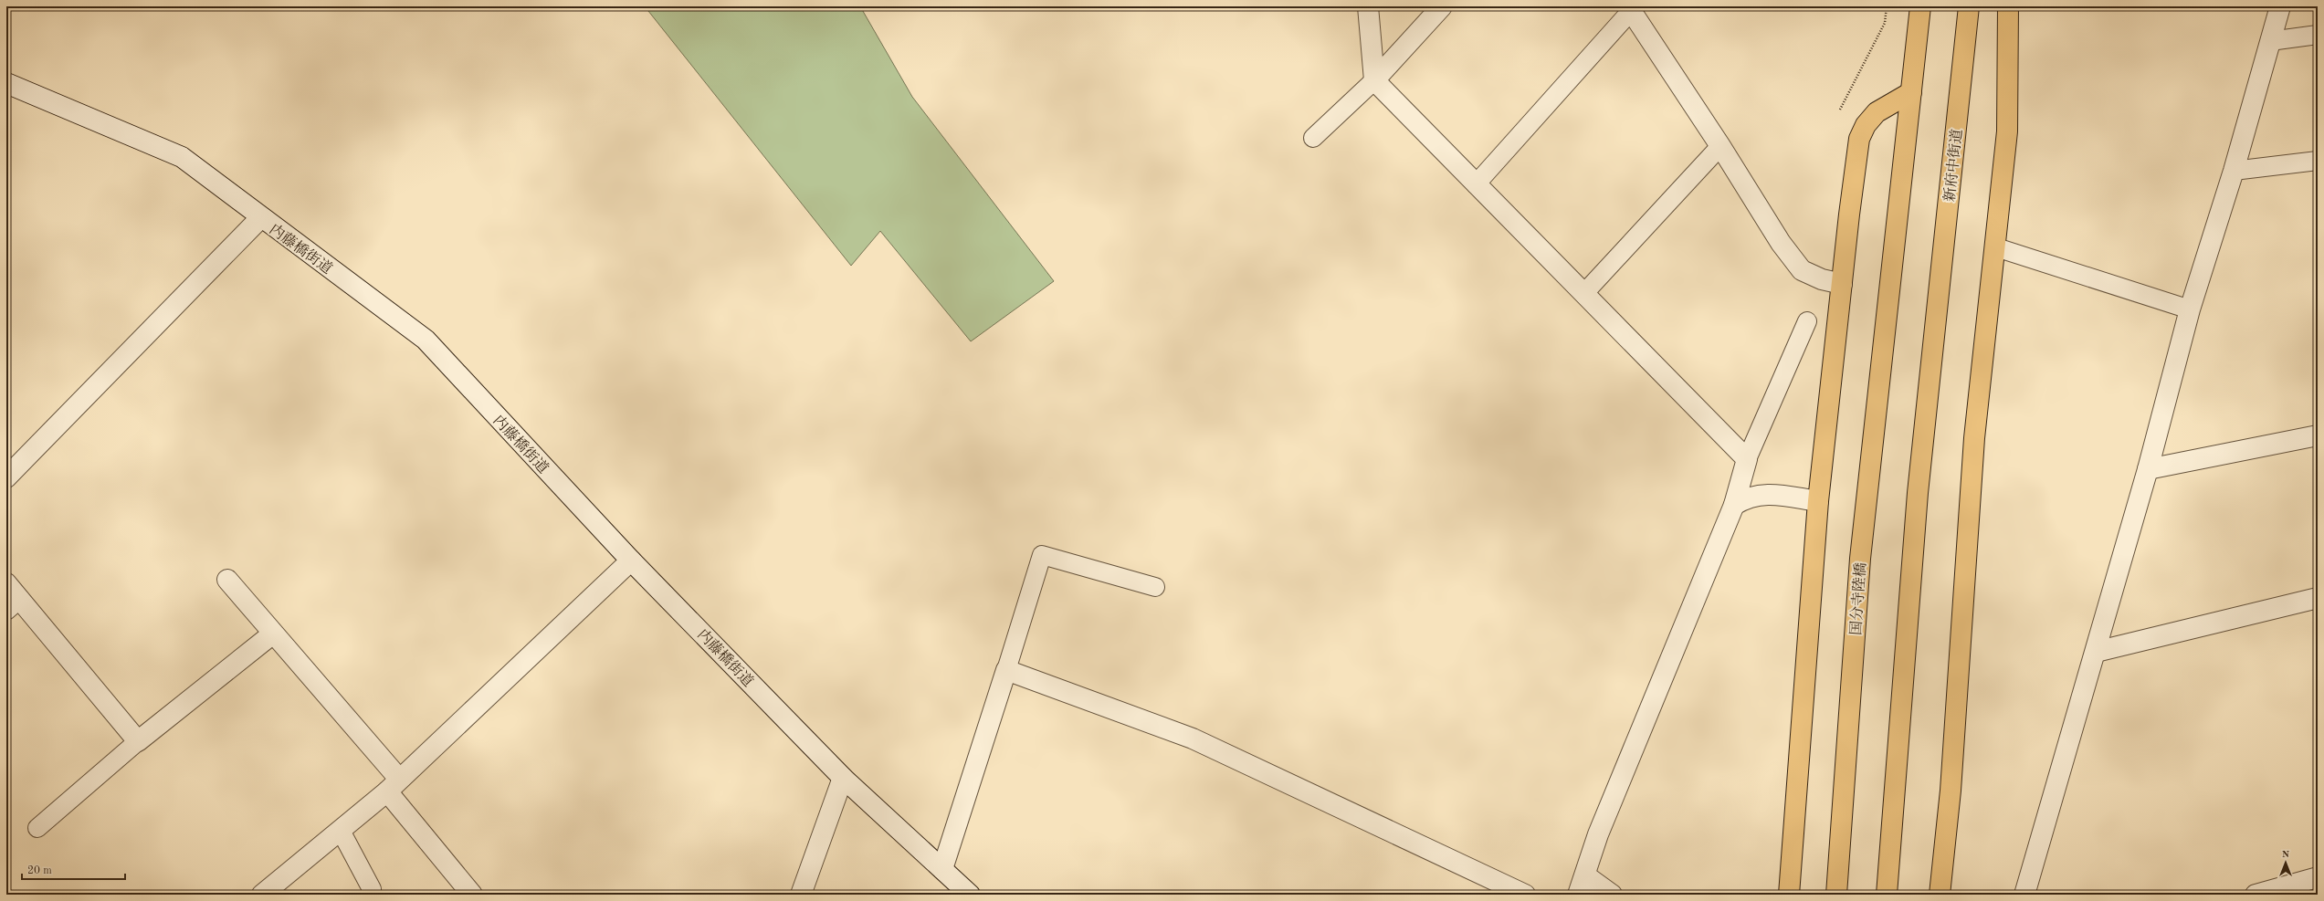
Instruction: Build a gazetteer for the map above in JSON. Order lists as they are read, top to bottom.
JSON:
{
  "streets": {
    "main road": ["新府中街道", "国分寺陸橋"],
    "street": ["内藤橋街道"]
  },
  "scale_bar": "20 m",
  "north": "top"
}
